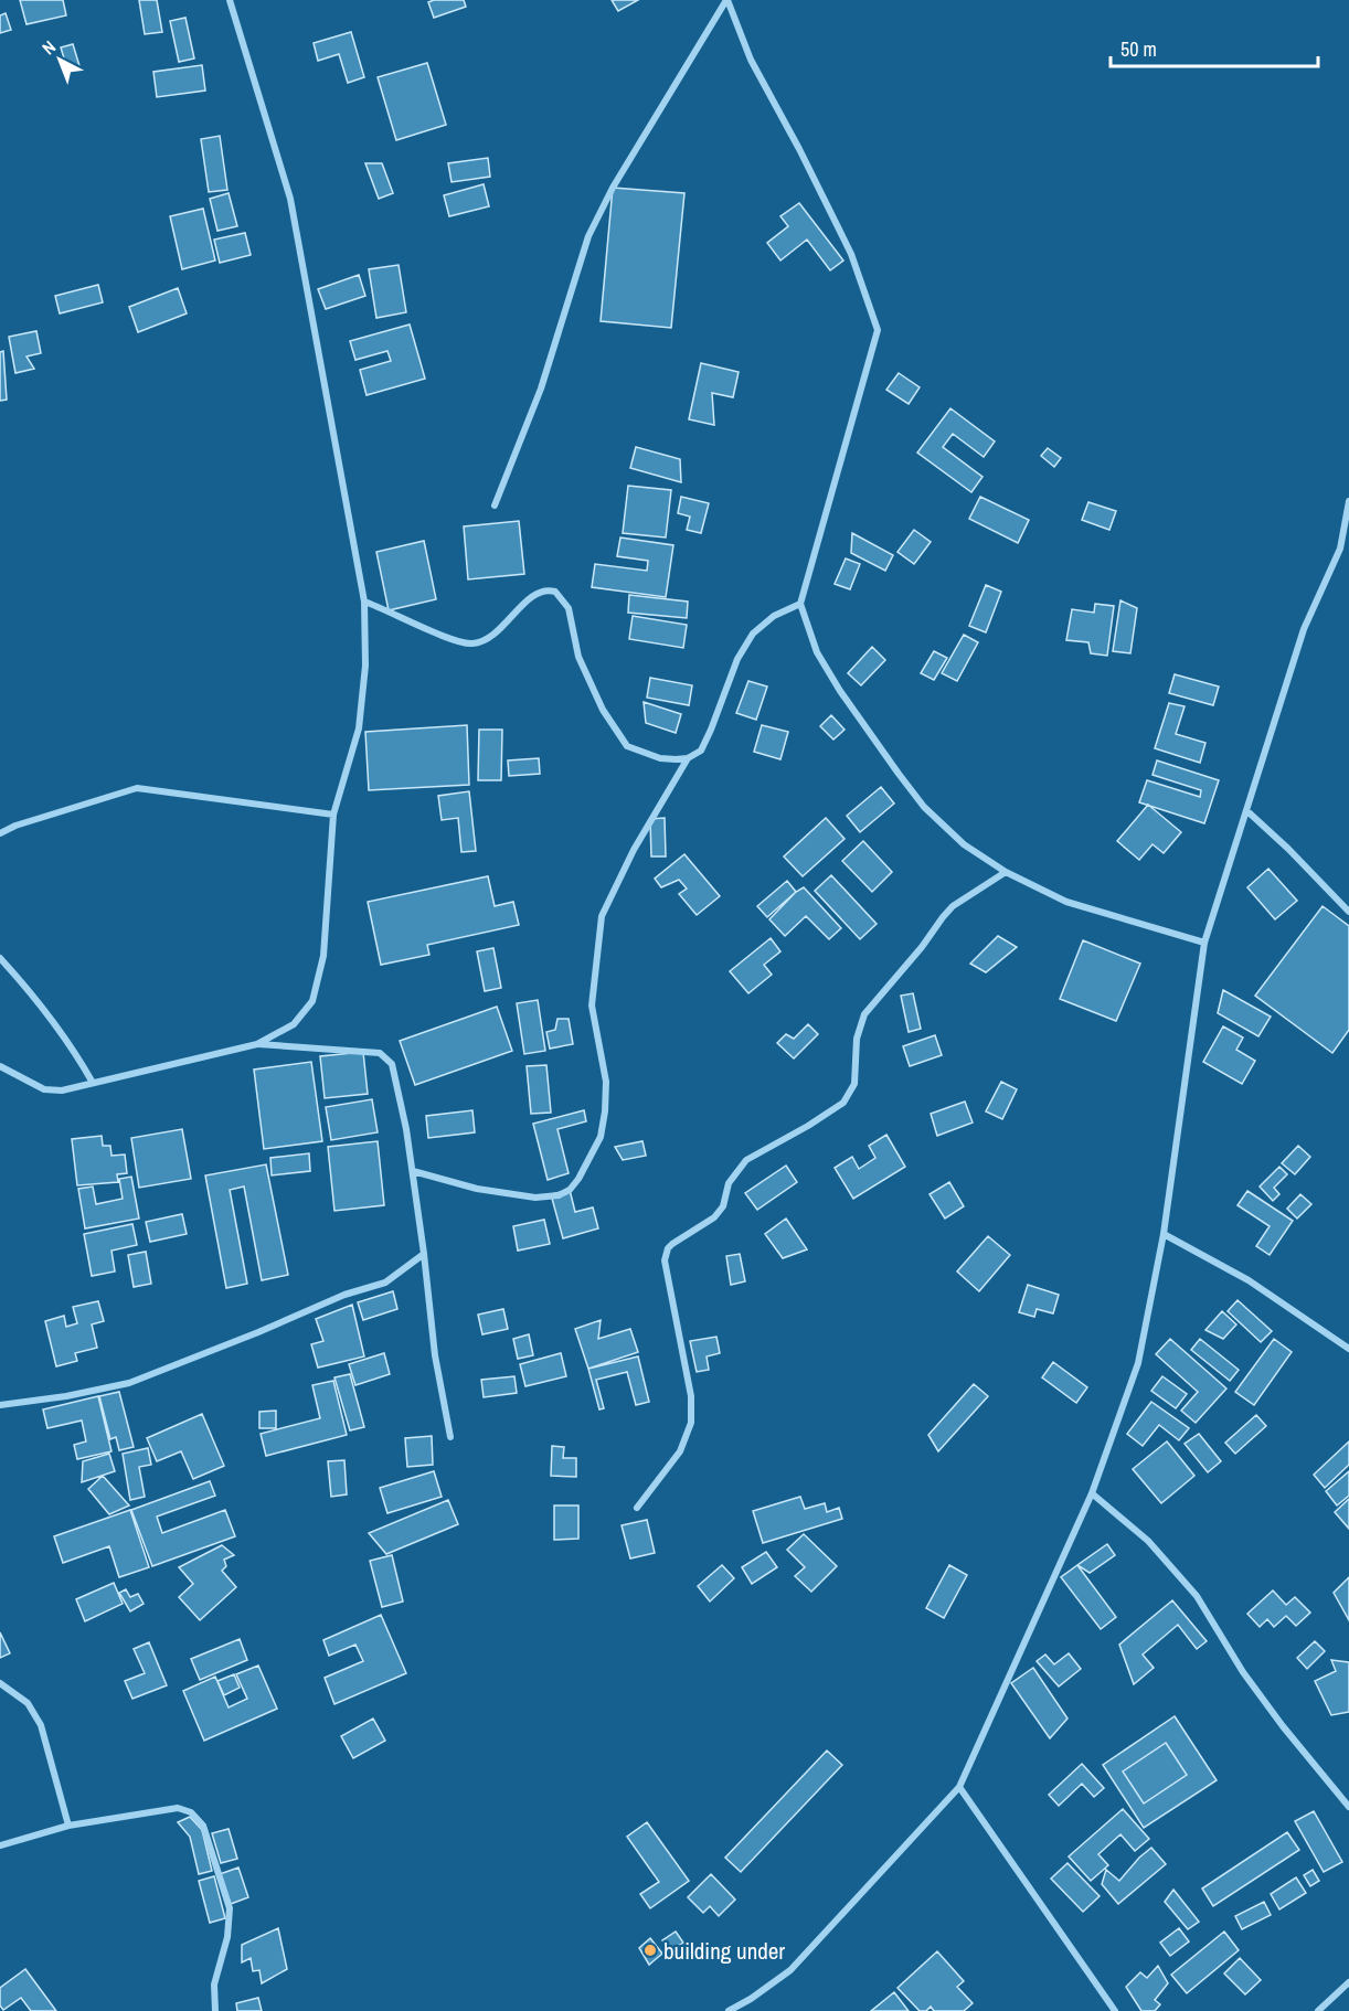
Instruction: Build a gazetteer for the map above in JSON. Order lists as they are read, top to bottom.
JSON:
{
  "places": ["building under"],
  "scale_bar": "50 m",
  "north": "top left"
}
